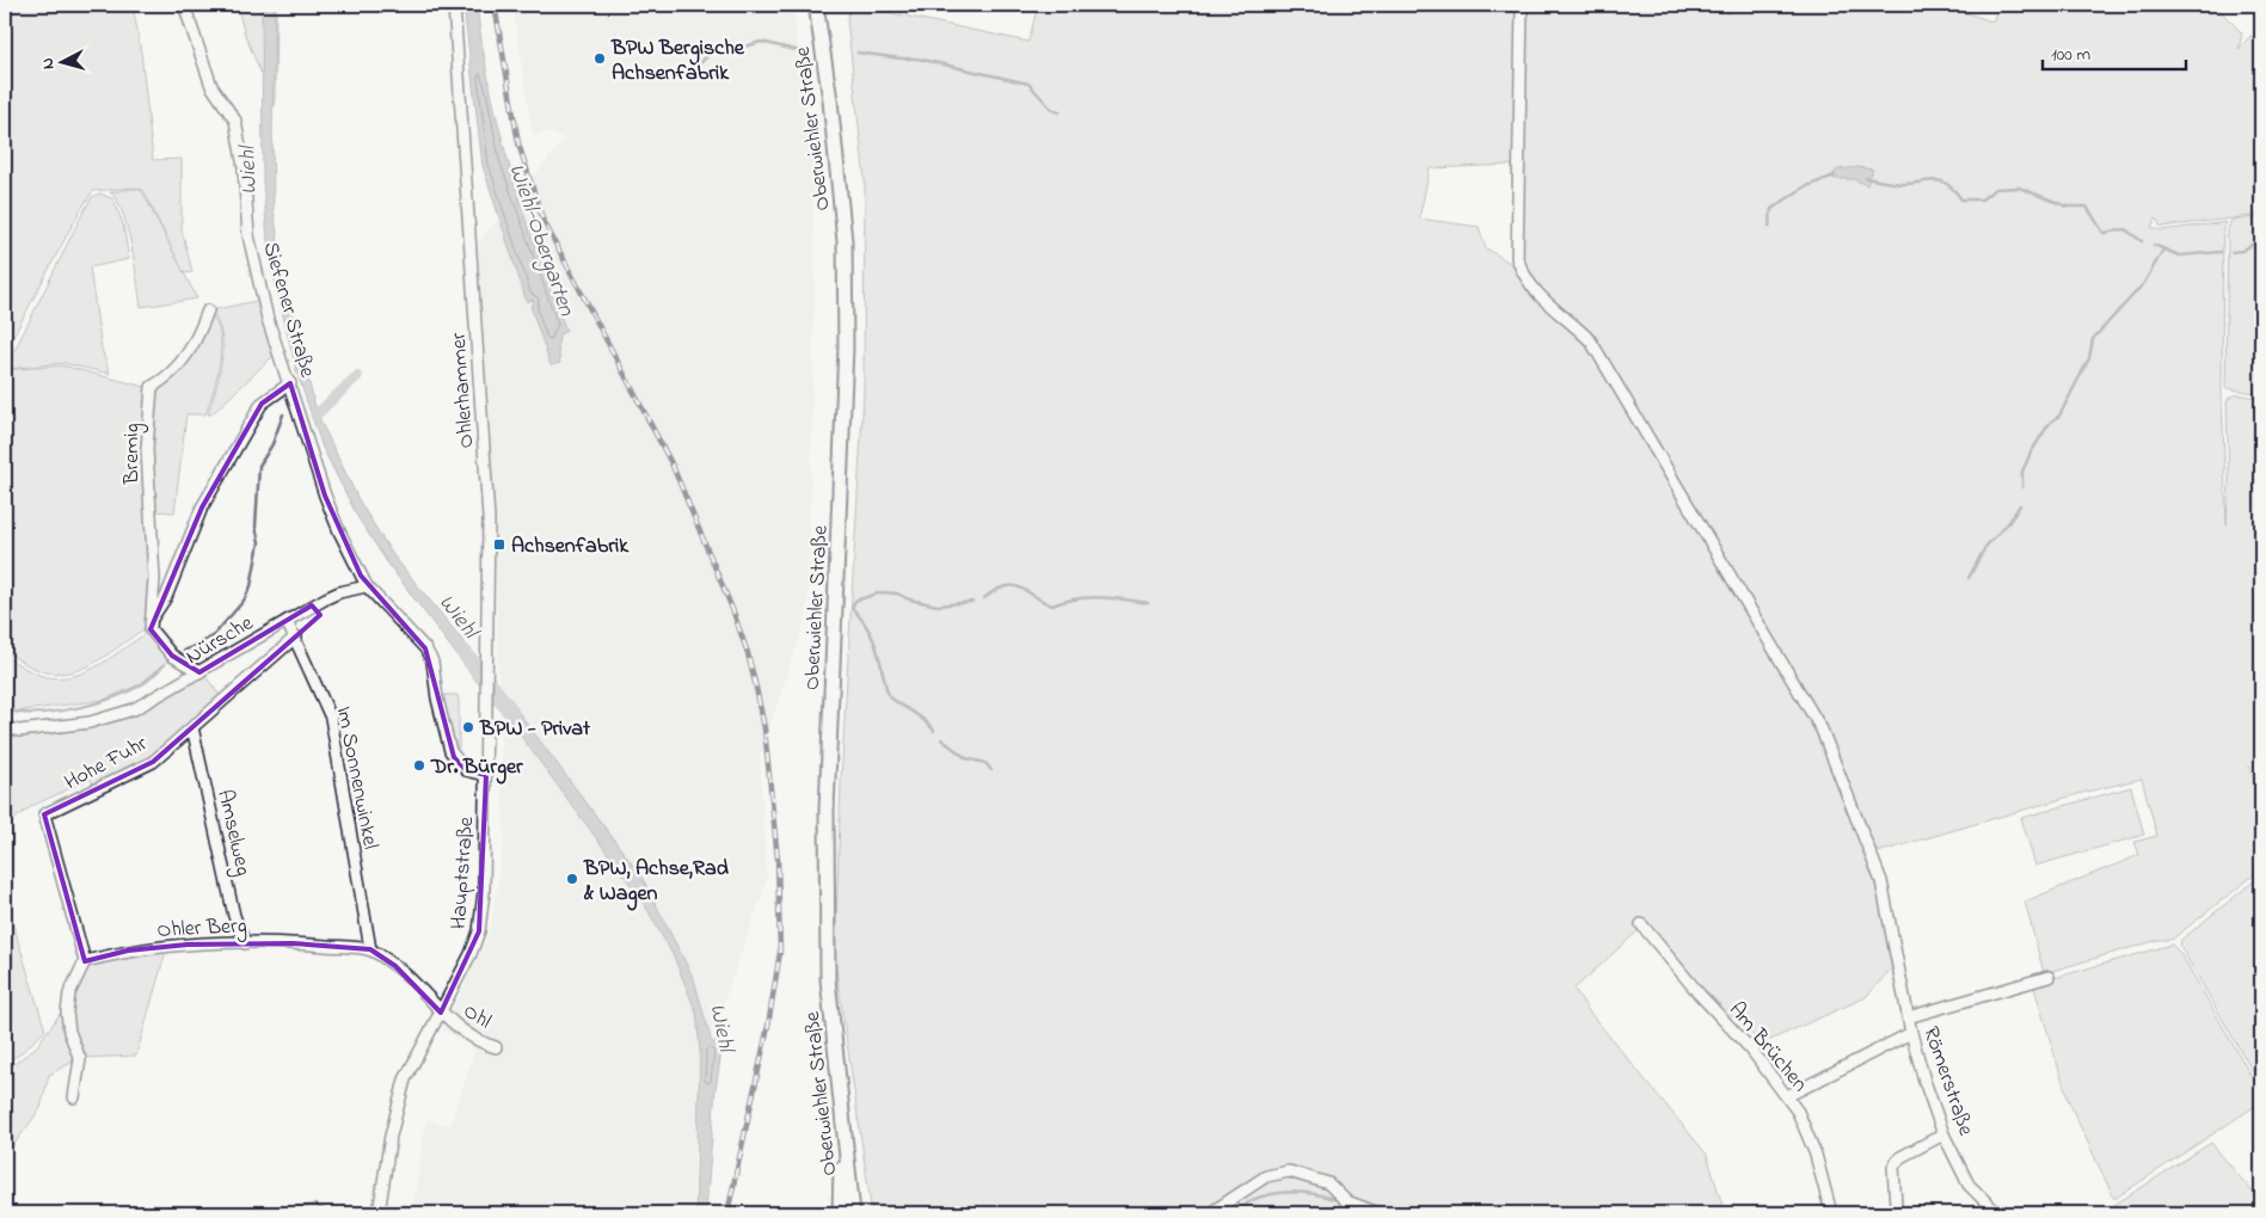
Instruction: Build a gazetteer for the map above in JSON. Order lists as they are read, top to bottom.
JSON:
{
  "streets": {
    "main road": ["Oberwiehler Straße"],
    "street": [
      "Siefener Straße",
      "Ohlerhammer",
      "Bremig",
      "Nürsche",
      "Hohe Fuhr",
      "Im Sonnenwinkel",
      "Amselweg",
      "Hauptstraße",
      "Ohler Berg",
      "Ohl",
      "Am Brüchen",
      "Römerstraße"
    ]
  },
  "crossings": [
    ["Siefener Straße", "Nürsche"],
    ["Ohlerhammer", "Hauptstraße"],
    ["Nürsche", "Im Sonnenwinkel"],
    ["Hohe Fuhr", "Im Sonnenwinkel"],
    ["Hohe Fuhr", "Amselweg"],
    ["Hohe Fuhr", "Ohler Berg"],
    ["Im Sonnenwinkel", "Ohler Berg"],
    ["Amselweg", "Ohler Berg"],
    ["Hauptstraße", "Ohler Berg"],
    ["Hauptstraße", "Ohl"],
    ["Ohler Berg", "Ohl"]
  ],
  "water": ["Wiehl", "Wiehl-Obergarten"],
  "places": {
    "other": [
      "BPW Bergische Achsenfabrik",
      "BPW - Privat",
      "Dr. Bürger",
      "BPW, Achse,Rad & Wagen"
    ],
    "transit": ["Achsenfabrik"]
  },
  "scale_bar": "100 m",
  "north": "left"
}
